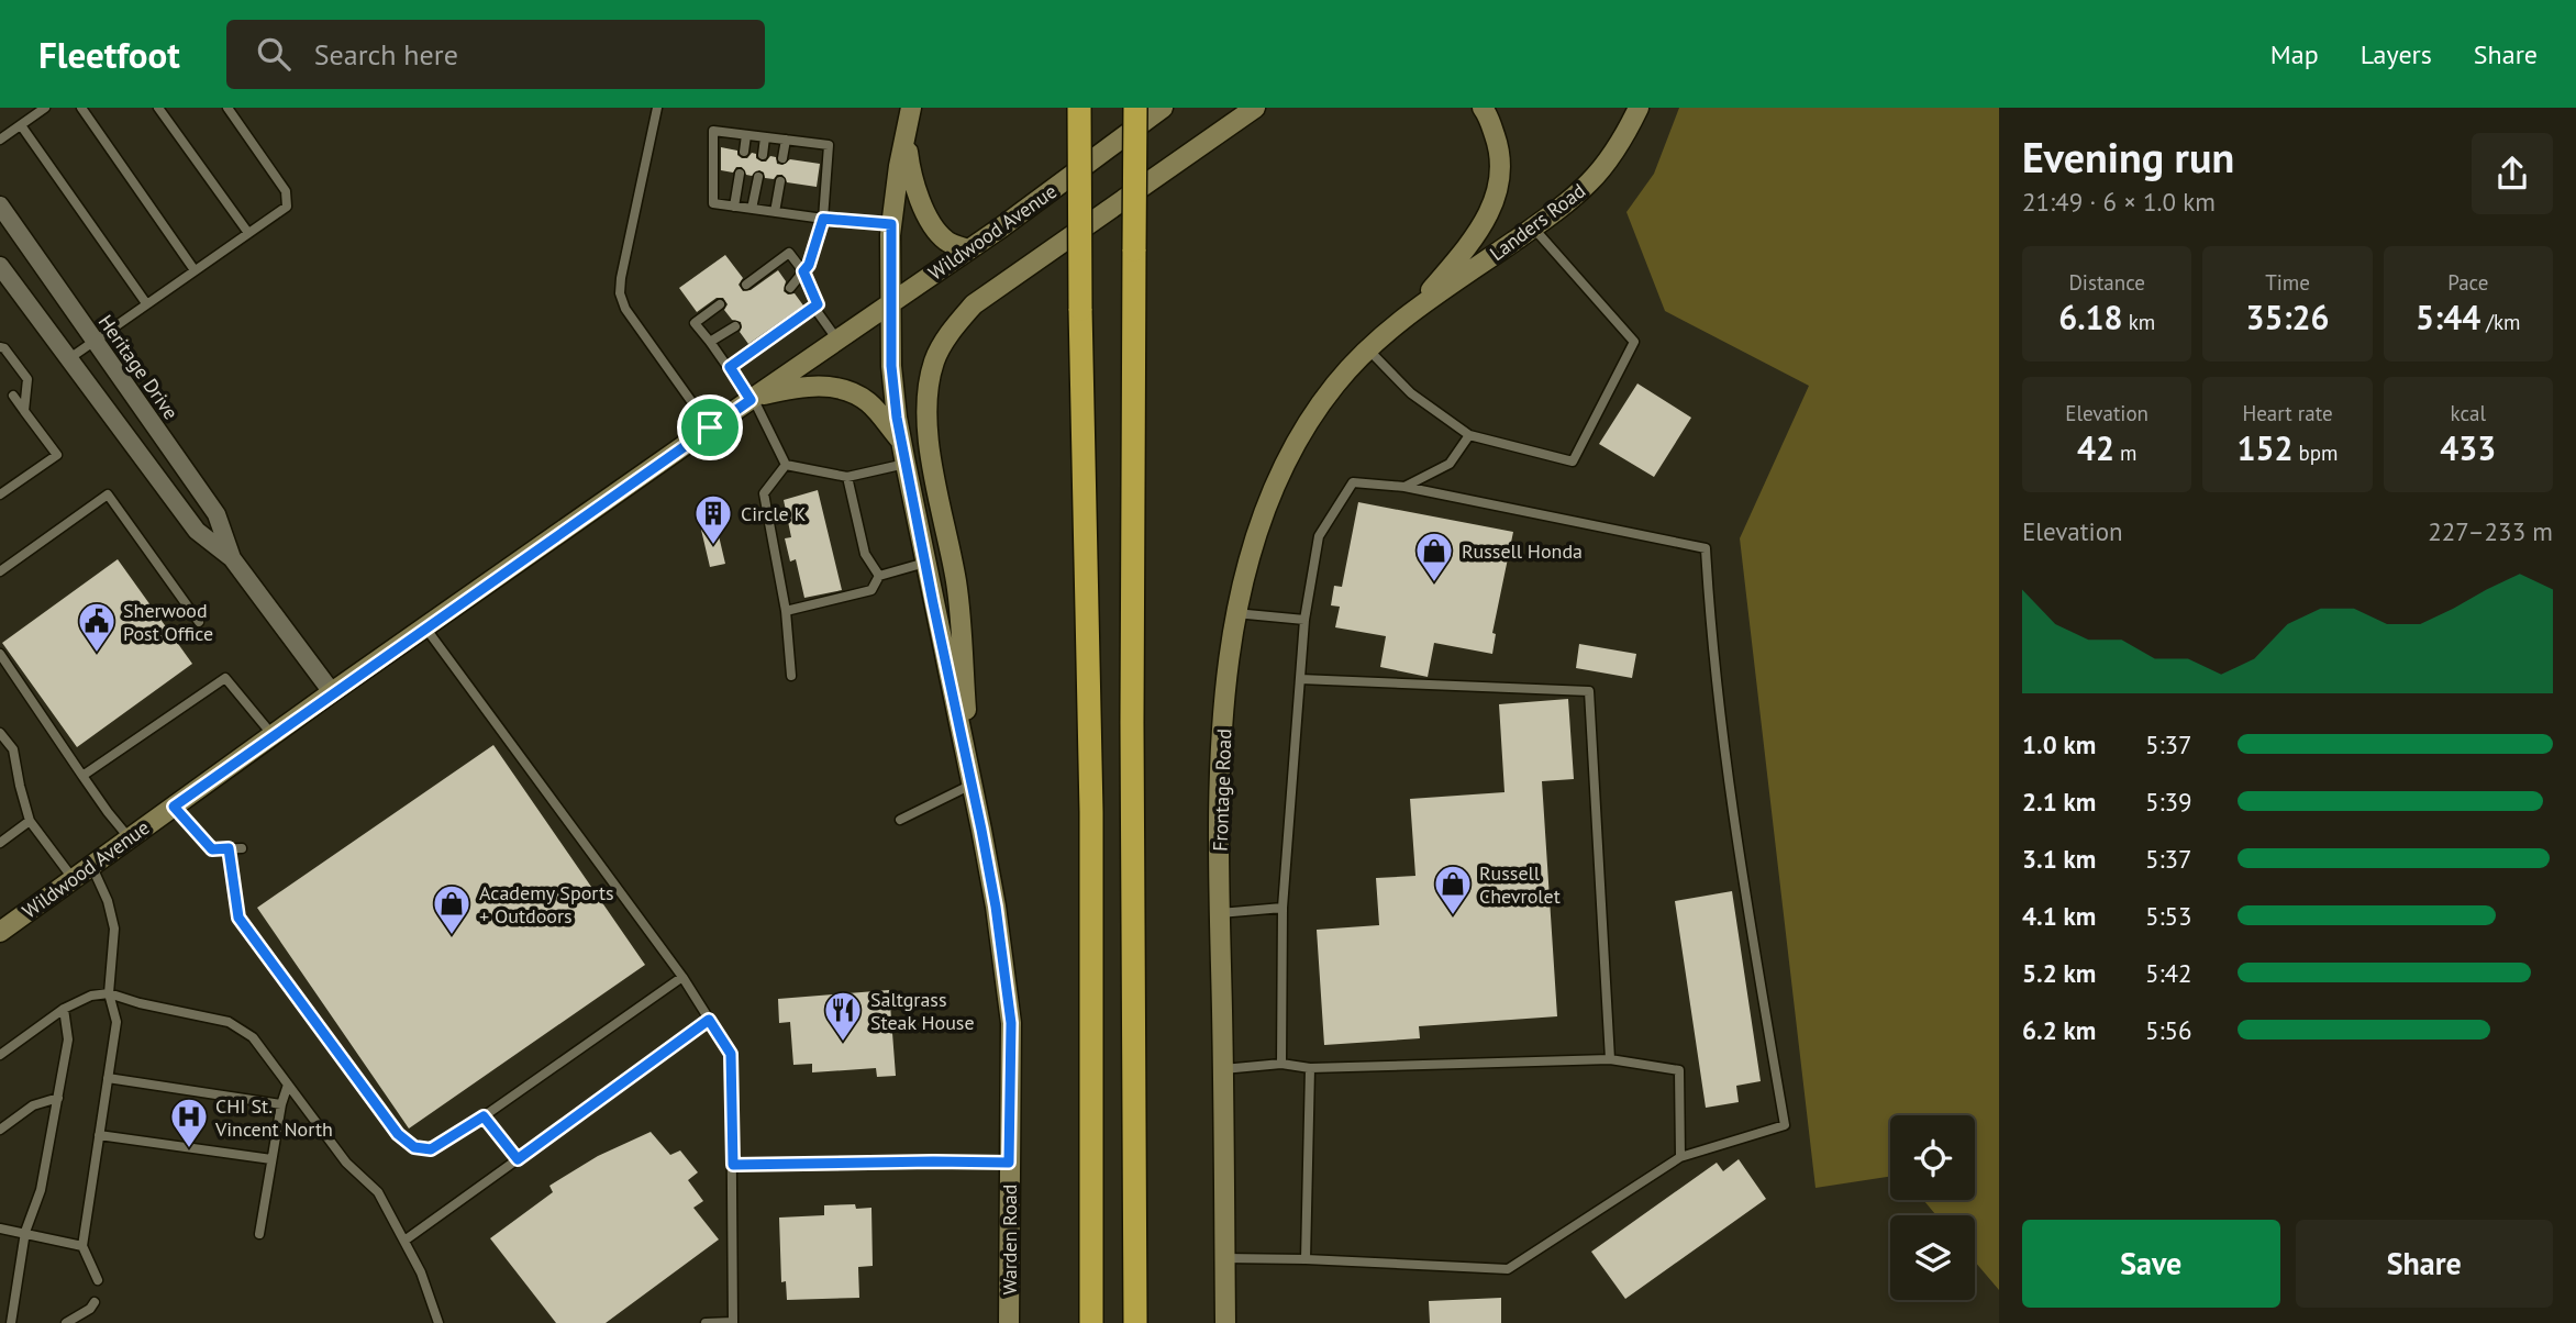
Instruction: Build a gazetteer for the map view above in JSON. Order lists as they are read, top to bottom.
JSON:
{
  "streets": {
    "main road": [
      "Landers Road",
      "Wildwood Avenue",
      "Frontage Road",
      "Warden Road"
    ],
    "street": ["Heritage Drive"]
  },
  "crossings": [
    ["Landers Road", "Frontage Road"],
    ["Wildwood Avenue", "Heritage Drive"],
    ["Wildwood Avenue", "Warden Road"]
  ],
  "places": {
    "building": ["Circle K"],
    "shop": ["Russell Honda", "Russell Chevrolet", "Academy Sports + Outdoors"],
    "public building": ["Sherwood Post Office"],
    "restaurant": ["Saltgrass Steak House"],
    "hospital": ["CHI St. Vincent North"]
  },
  "page": {
    "header": "Fleetfoot",
    "search": "Search here",
    "nav": ["Map", "Layers", "Share"],
    "heading": ["Evening run", "21:49 · 6 × 1.0 km"],
    "stats": [
      ["Distance", "6.18 km"],
      ["Time", "35:26"],
      ["Pace", "5:44 /km"],
      ["Elevation", "42 m"],
      ["Heart rate", "152 bpm"],
      ["kcal", "433"]
    ],
    "chart": ["Elevation", "227–233 m"],
    "list": [
      {
        "name": "1.0 km",
        "note": "5:37"
      },
      {
        "name": "2.1 km",
        "note": "5:39"
      },
      {
        "name": "3.1 km",
        "note": "5:37"
      },
      {
        "name": "4.1 km",
        "note": "5:53"
      },
      {
        "name": "5.2 km",
        "note": "5:42"
      },
      {
        "name": "6.2 km",
        "note": "5:56"
      }
    ],
    "buttons": ["Save", "Share"]
  }
}
